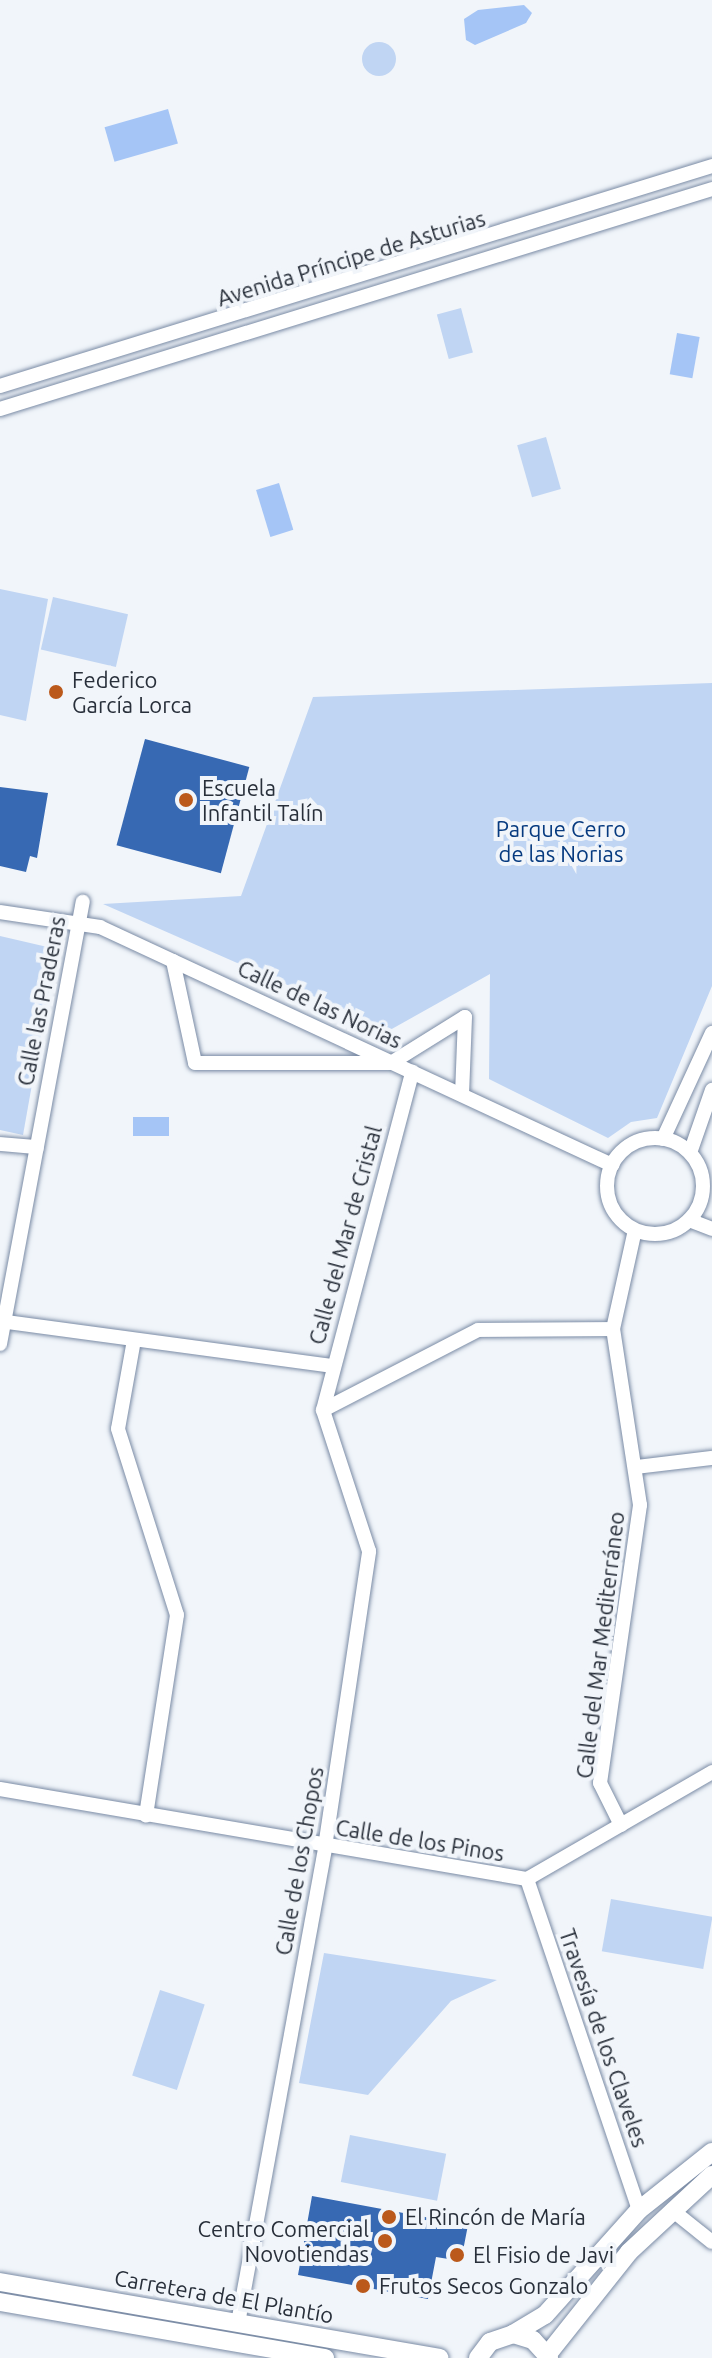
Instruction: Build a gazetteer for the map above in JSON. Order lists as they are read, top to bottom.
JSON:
{
  "streets": {
    "street": [
      "Avenida Príncipe de Asturias",
      "Calle las Praderas",
      "Calle de las Norias",
      "Calle del Mar de Cristal",
      "Calle del Mar Mediterráneo",
      "Calle de los Pinos",
      "Calle de los Chopos",
      "Travesía de los Claveles",
      "Carretera de El Plantío"
    ]
  },
  "crossings": [
    ["Calle las Praderas", "Calle de las Norias"],
    ["Calle de las Norias", "Calle del Mar de Cristal"],
    ["Calle de las Norias", "Calle del Mar Mediterráneo"],
    ["Calle del Mar de Cristal", "Calle de los Chopos"],
    ["Calle del Mar Mediterráneo", "Calle de los Pinos"],
    ["Calle de los Pinos", "Calle de los Chopos"],
    ["Calle de los Pinos", "Travesía de los Claveles"],
    ["Calle de los Chopos", "Carretera de El Plantío"]
  ],
  "parks": ["Parque Cerro de las Norias"],
  "places": [
    "Federico García Lorca",
    "Escuela Infantil Talín",
    "El Rincón de María",
    "Centro Comercial Novotiendas",
    "El Fisio de Javi",
    "Frutos Secos Gonzalo"
  ]
}
